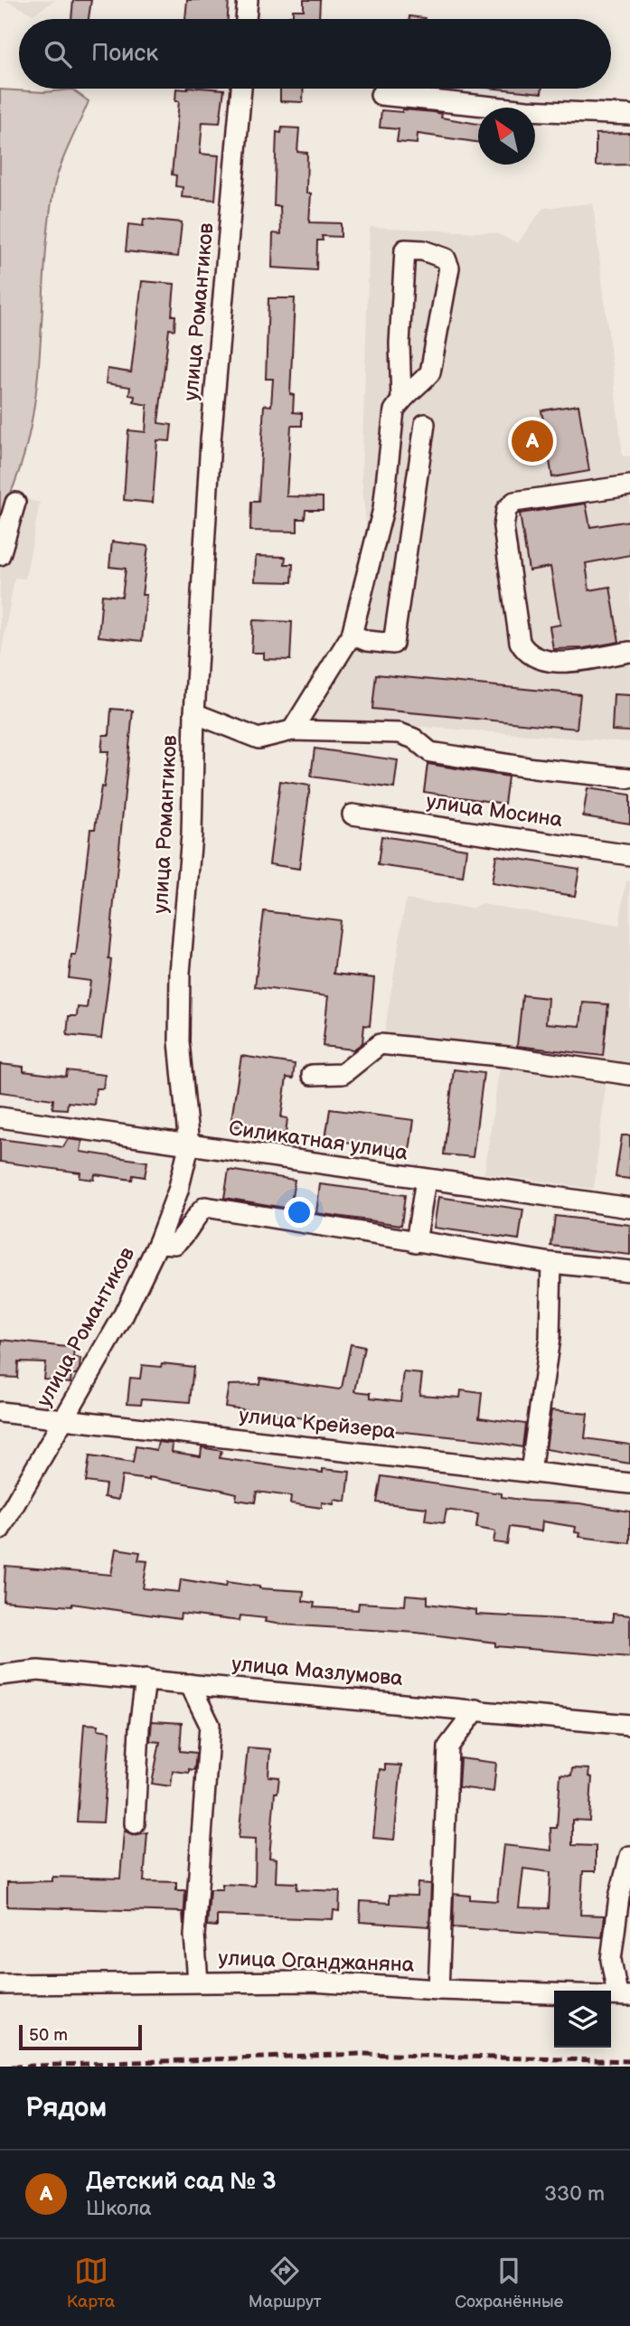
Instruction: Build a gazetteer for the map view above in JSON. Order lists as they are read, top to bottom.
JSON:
{
  "streets": {
    "street": [
      "улица Романтиков",
      "улица Мосина",
      "Силикатная улица",
      "улица Крейзера",
      "улица Мазлумова",
      "улица Оганджаняна"
    ]
  },
  "crossings": [
    ["улица Романтиков", "Силикатная улица"],
    ["улица Романтиков", "улица Крейзера"]
  ],
  "scale_bar": "50 m",
  "north": "top left",
  "page": {
    "search": "Поиск",
    "pins": "A",
    "scale": "50 m",
    "heading": "Рядом",
    "list": [
      {
        "mark": "A",
        "name": "Детский сад № 3",
        "note": "Школа",
        "value": "330 m"
      }
    ],
    "nav": ["Карта", "Маршрут", "Сохранённые"]
  }
}
